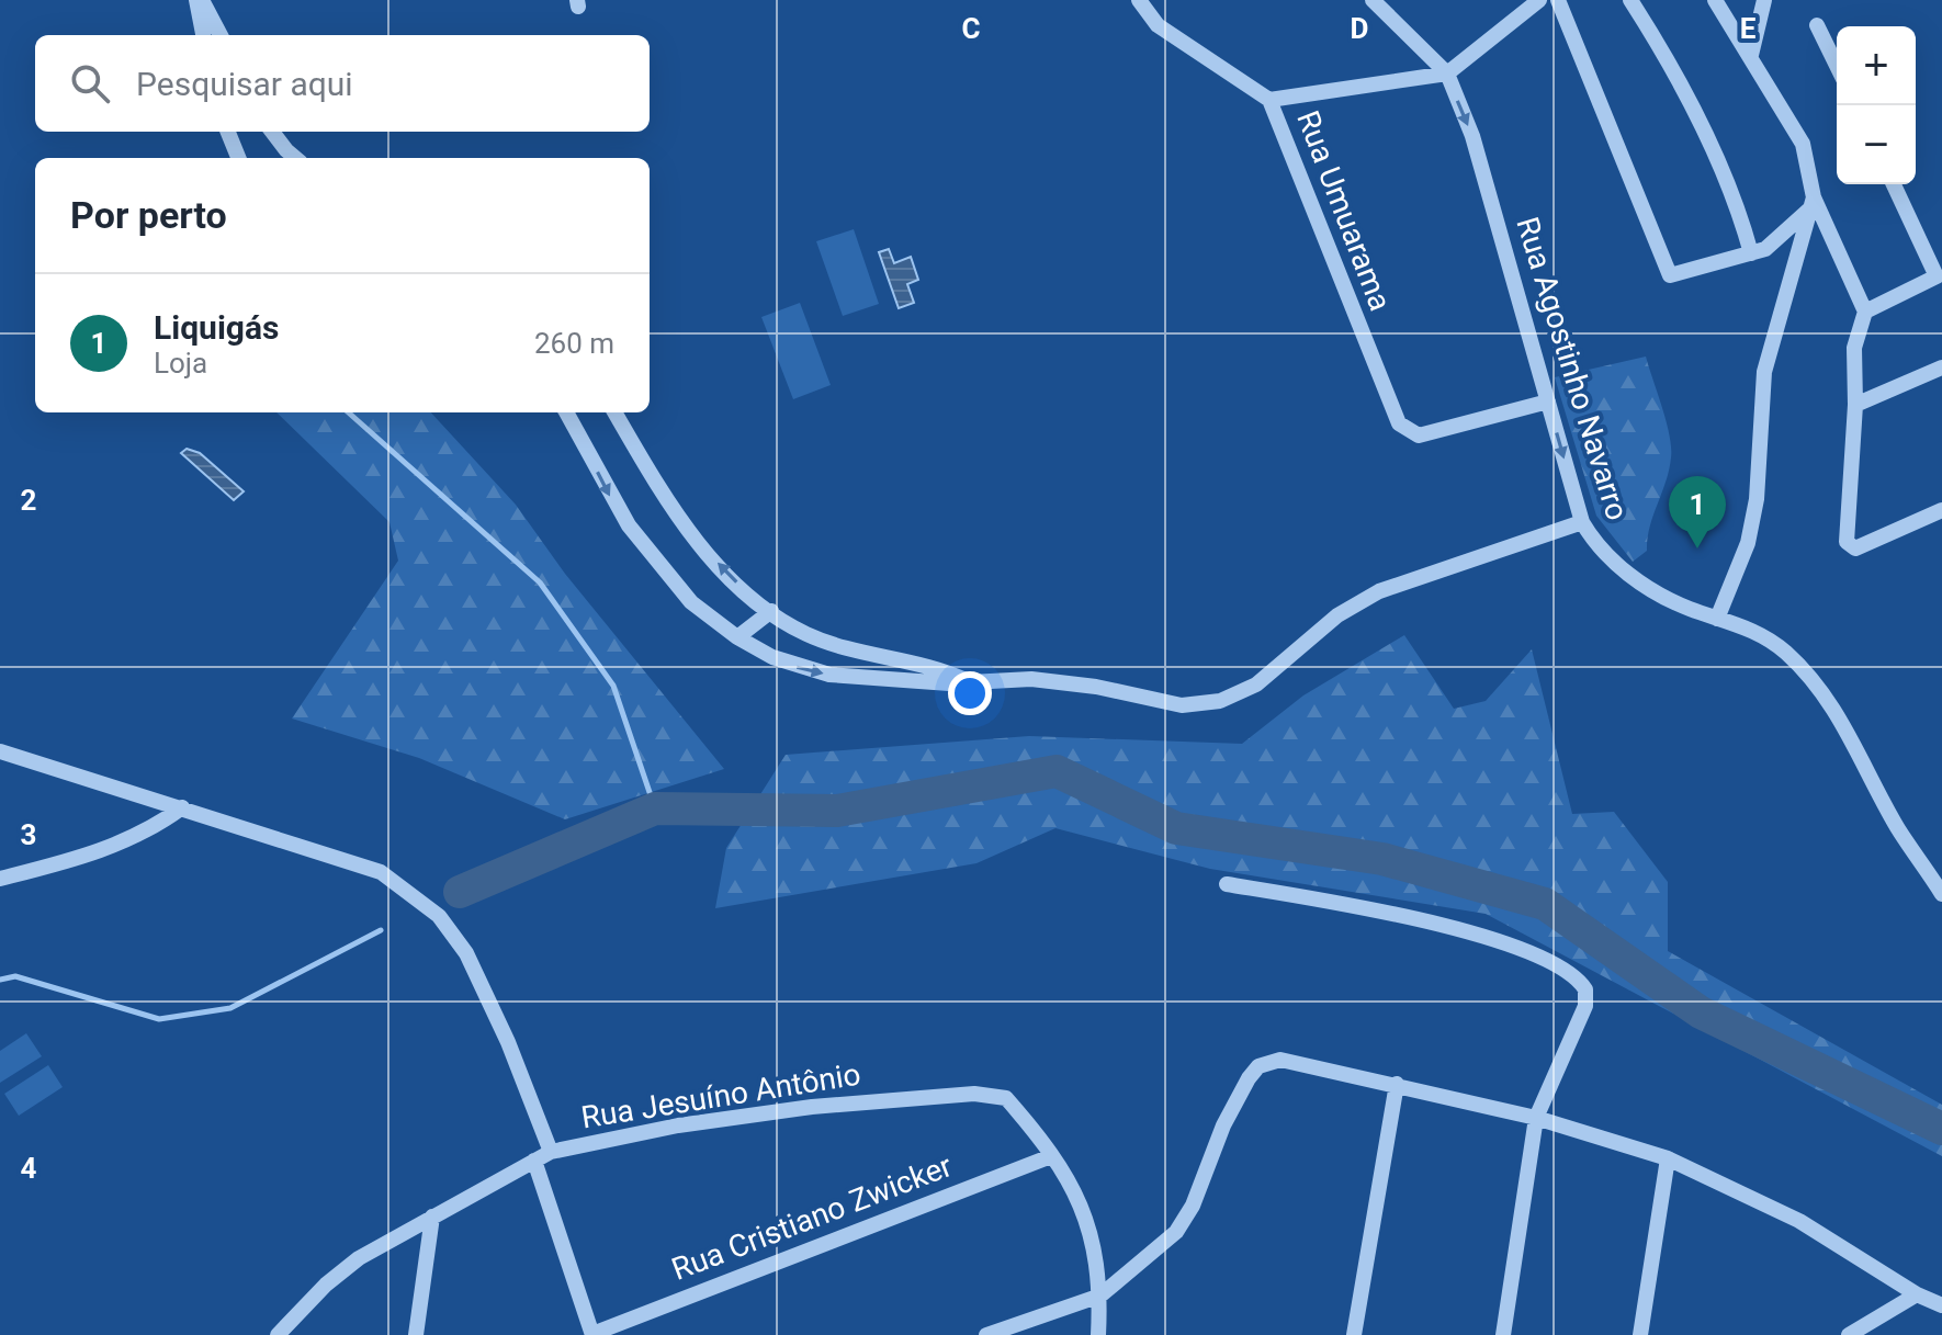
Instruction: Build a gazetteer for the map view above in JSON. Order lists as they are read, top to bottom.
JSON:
{
  "streets": {
    "street": [
      "Rua Umuarama",
      "Rua Agostinho Navarro",
      "Rua Jesuíno Antônio",
      "Rua Cristiano Zwicker"
    ]
  },
  "crossings": [
    ["Rua Umuarama", "Rua Agostinho Navarro"],
    ["Rua Jesuíno Antônio", "Rua Cristiano Zwicker"]
  ],
  "one_way": ["Rua Agostinho Navarro"],
  "page": {
    "map_buttons": ["+", "−"],
    "search": "Pesquisar aqui",
    "heading": "Por perto",
    "list": [
      {
        "mark": "1",
        "name": "Liquigás",
        "note": "Loja",
        "value": "260 m"
      }
    ],
    "pins": "1"
  },
  "grid": {
    "columns": ["C", "D", "E"],
    "rows": ["2", "3", "4"]
  }
}
